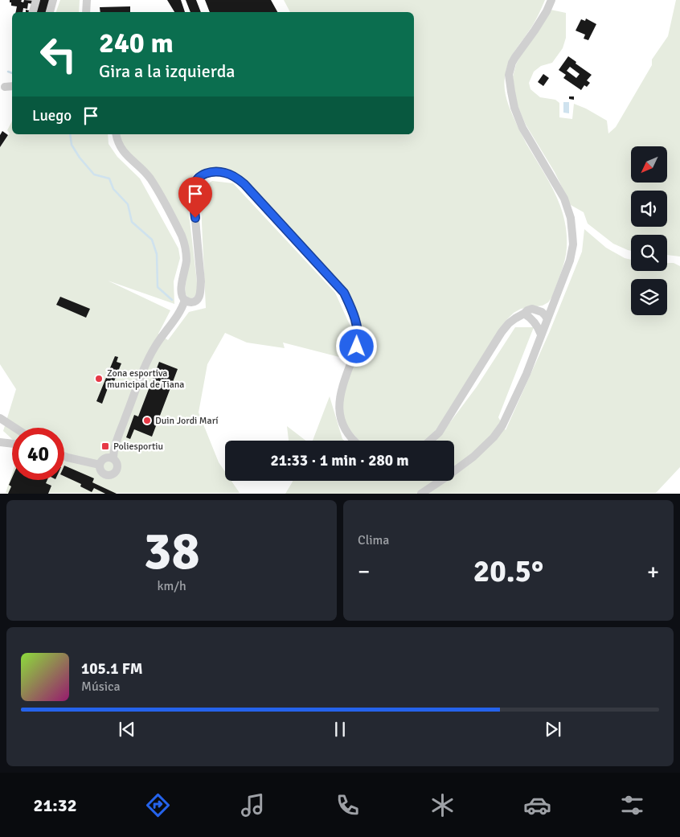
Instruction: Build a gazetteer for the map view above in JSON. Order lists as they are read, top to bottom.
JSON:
{
  "places": {
    "other": ["Zona esportiva municipal de Tiana", "Duin Jordi Marí"],
    "transit": ["Poliesportiu"]
  },
  "north": "bottom left",
  "page": {
    "turn": ["240 m", "Gira a la izquierda"],
    "then": "Luego",
    "limit": "40",
    "trip": "21:33 · 1 min · 280 m",
    "tile": [
      ["38", "km/h"],
      "Clima"
    ],
    "heat": ["−", "20.5°", "+"],
    "song": ["105.1 FM", "Música"],
    "tabs": "21:32"
  }
}
